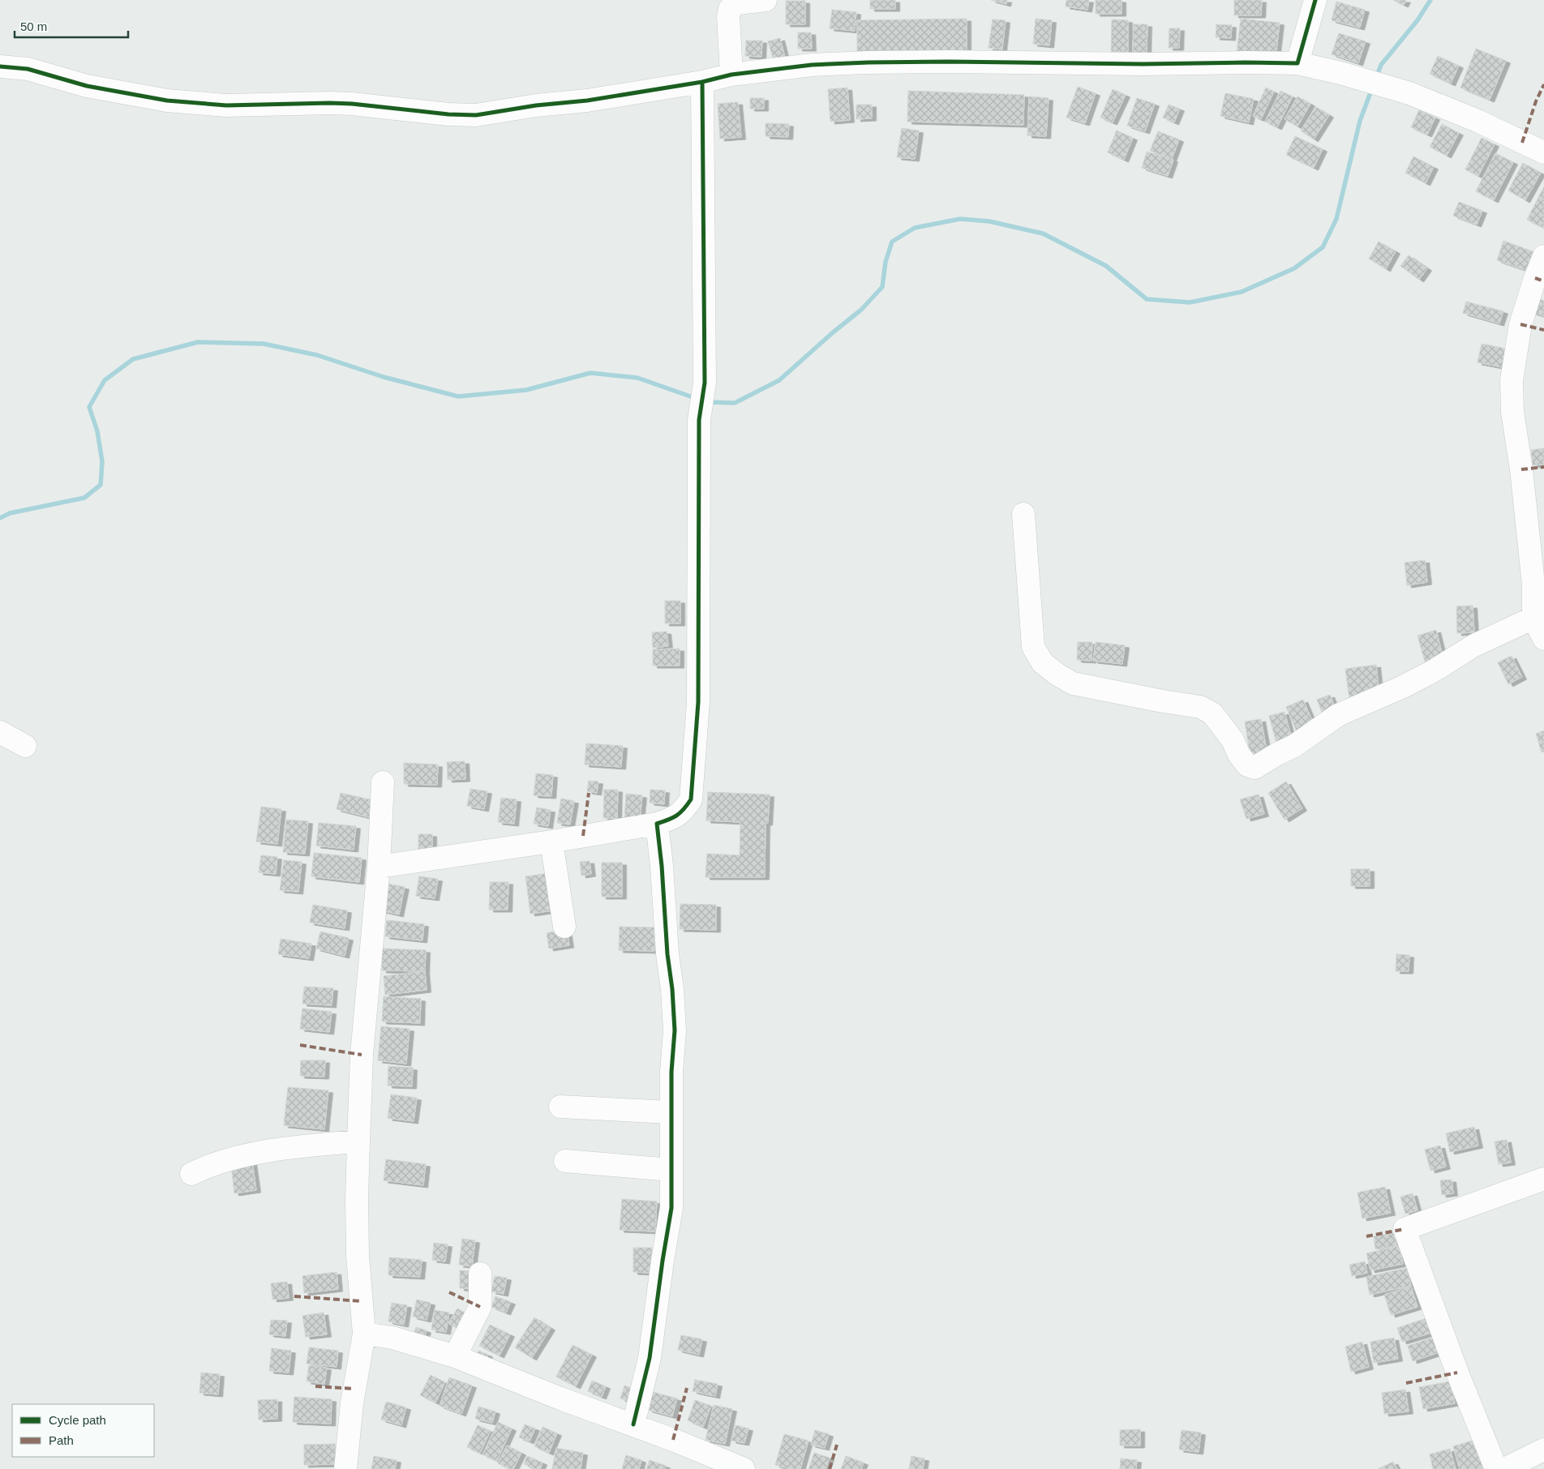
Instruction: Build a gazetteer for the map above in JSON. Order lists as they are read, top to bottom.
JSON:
{
  "legend": ["Cycle path", "Path"],
  "scale_bar": "50 m"
}
